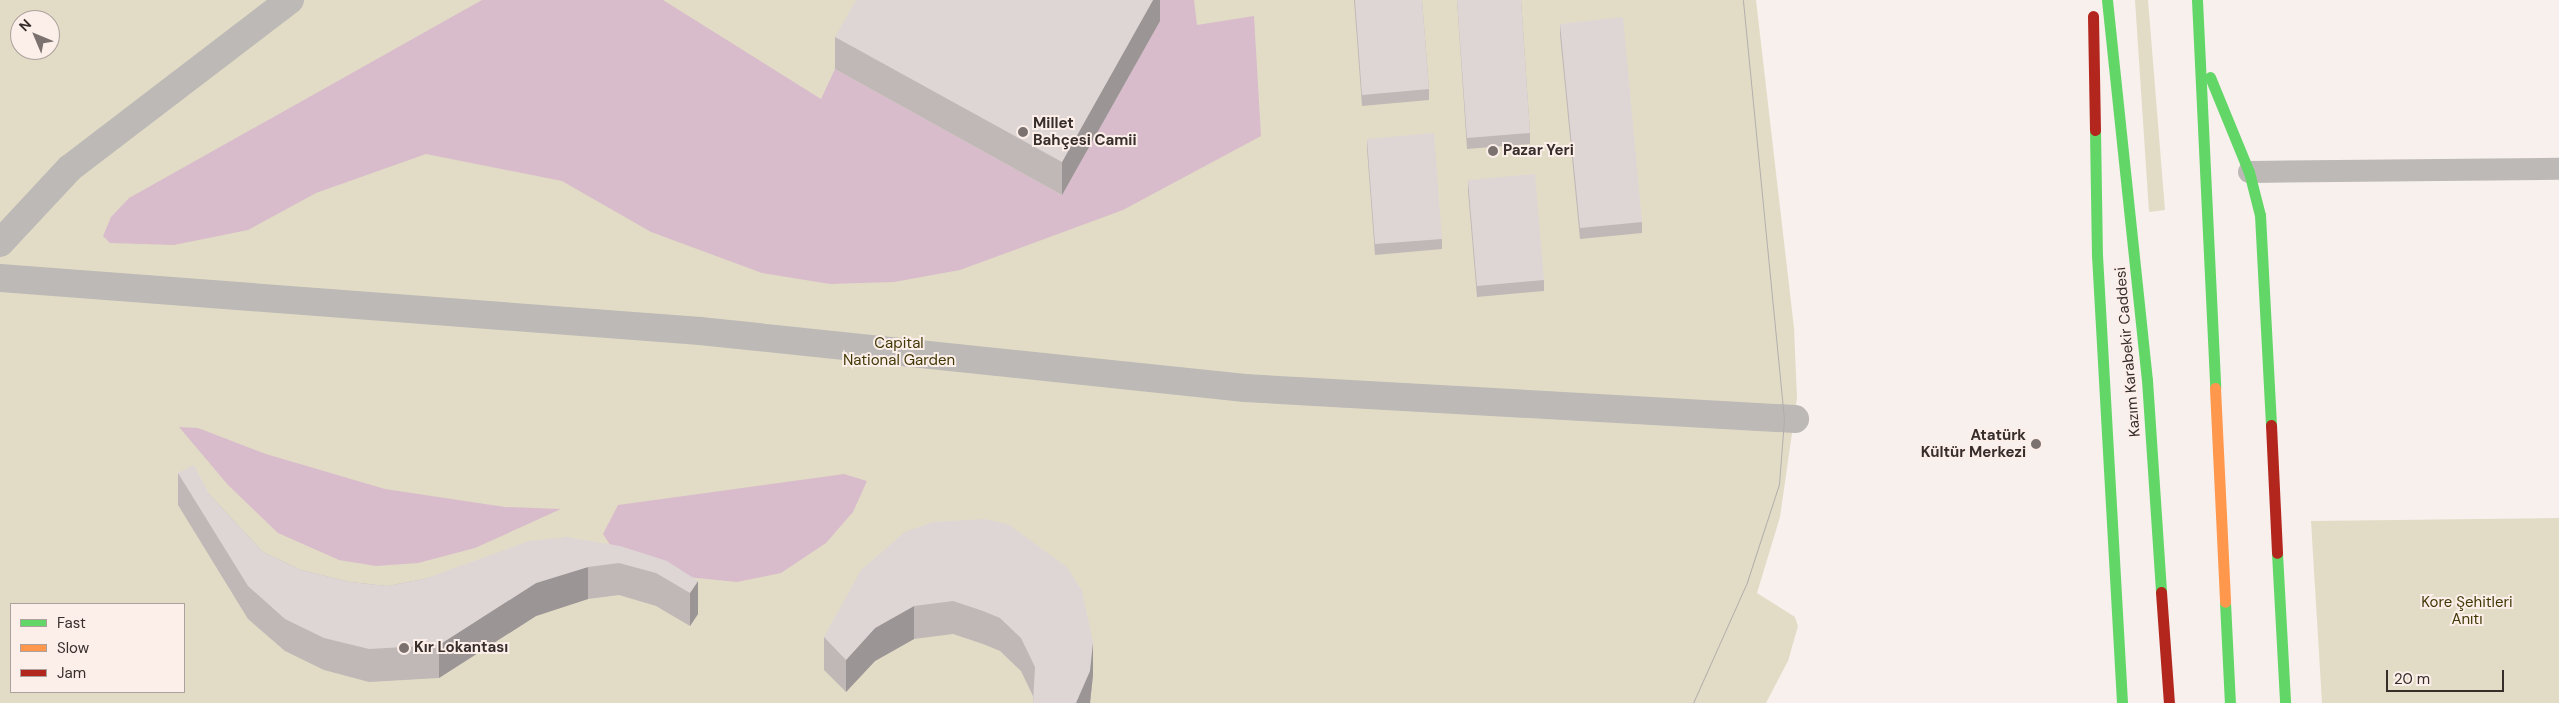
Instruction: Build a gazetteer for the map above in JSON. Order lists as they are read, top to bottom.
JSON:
{
  "streets": {
    "main road": ["Kazım Karabekir Caddesi"]
  },
  "parks": ["Capital National Garden", "Kore Şehitleri Anıtı"],
  "places": [
    "Millet Bahçesi Camii",
    "Pazar Yeri",
    "Atatürk Kültür Merkezi",
    "Kır Lokantası"
  ],
  "legend": ["Fast", "Slow", "Jam"],
  "scale_bar": "20 m",
  "north": "top left"
}
